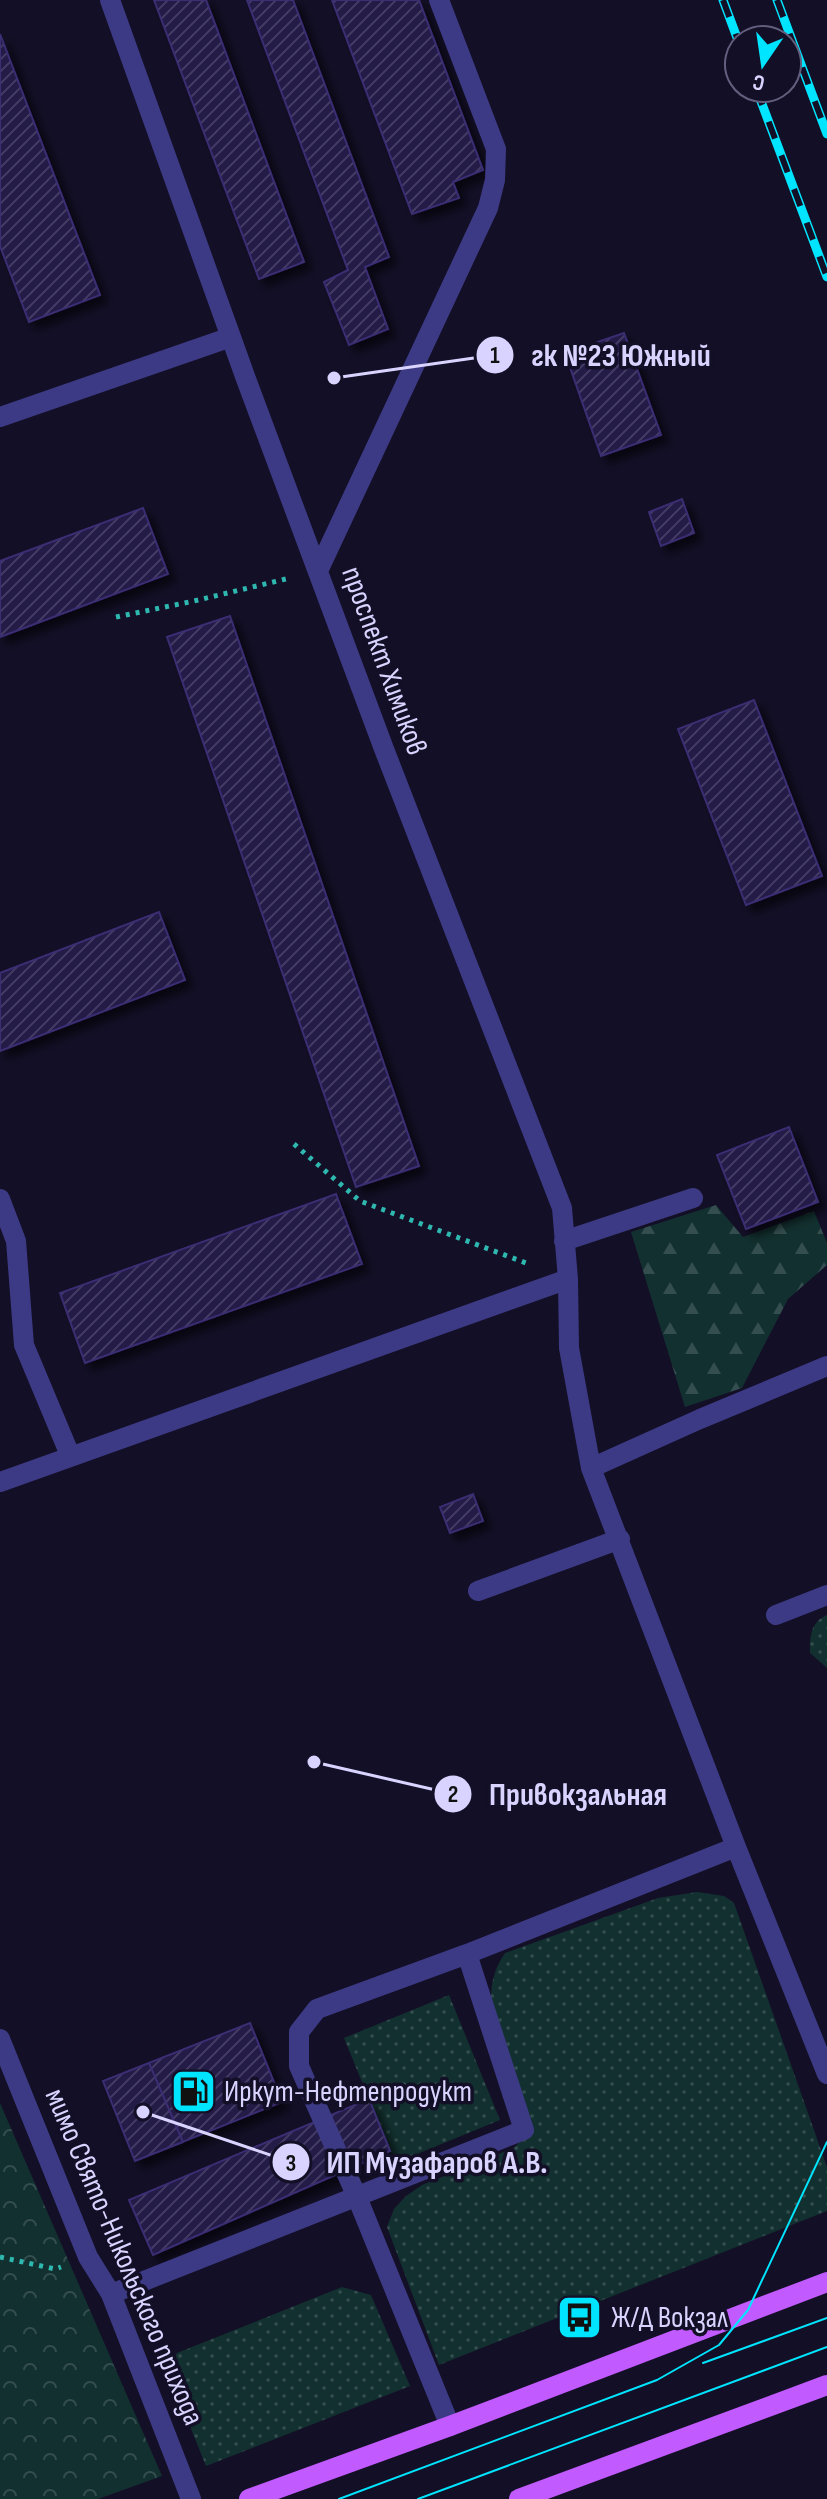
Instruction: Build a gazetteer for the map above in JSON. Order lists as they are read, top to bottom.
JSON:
{
  "streets": {
    "street": ["проспект Химиков", "мимо Свято-Никольского прихода"]
  },
  "places": {
    "other": ["гк №23 Южный", "Привокзальная", "ИП Музафаров А.В."],
    "fuel station": ["Иркут-Нефтепродукт"],
    "bus stop": ["Ж/Д Вокзал"]
  },
  "north": "bottom"
}
